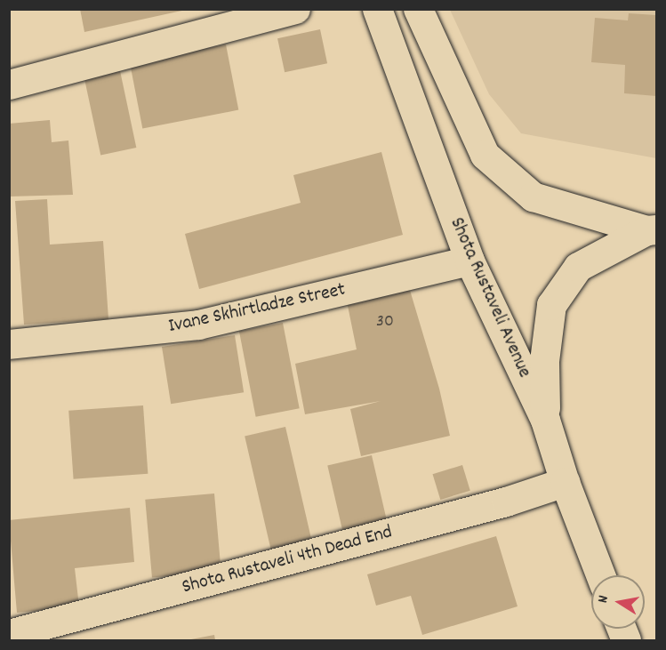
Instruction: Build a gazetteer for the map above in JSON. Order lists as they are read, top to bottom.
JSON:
{
  "streets": {
    "street": ["Shota Rustaveli Avenue", "Ivane Skhirtladze Street", "Shota Rustaveli 4th Dead End"]
  },
  "crossings": [
    ["Shota Rustaveli Avenue", "Ivane Skhirtladze Street"],
    ["Shota Rustaveli Avenue", "Shota Rustaveli 4th Dead End"]
  ],
  "house_numbers": ["30"],
  "north": "left"
}
